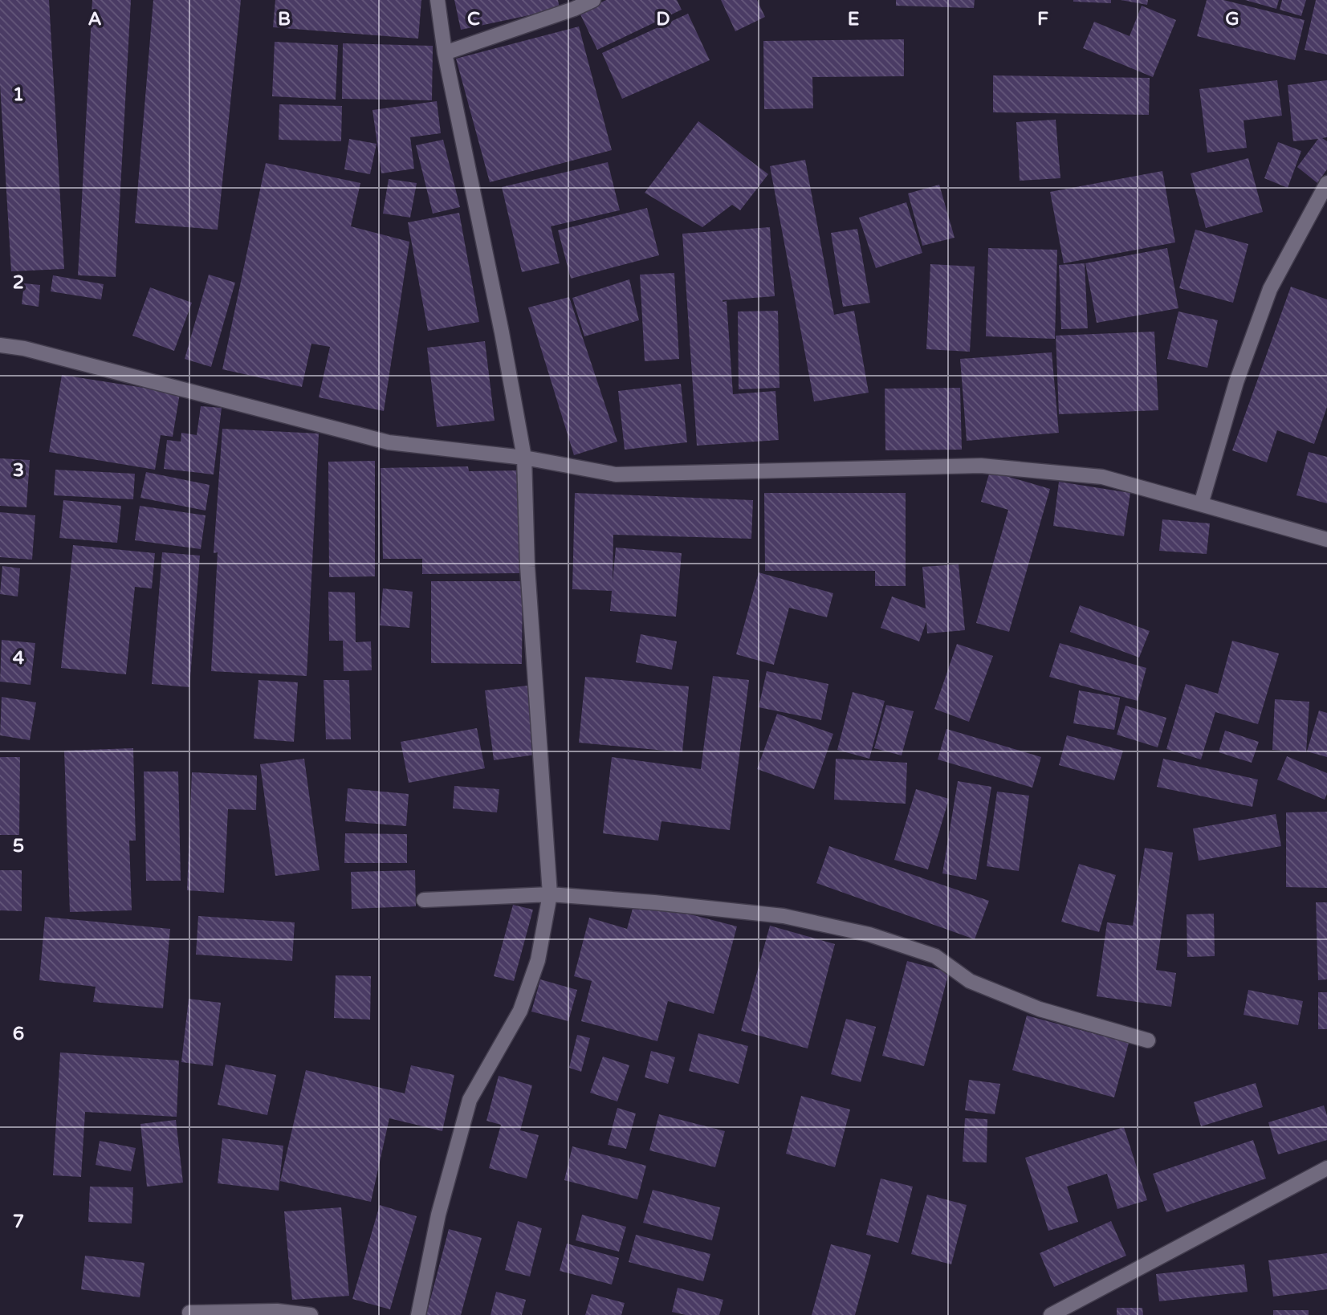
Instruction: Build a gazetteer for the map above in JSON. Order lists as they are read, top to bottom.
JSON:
{
  "grid": {
    "columns": [
      "A",
      "B",
      "C",
      "D",
      "E",
      "F",
      "G"
    ],
    "rows": [
      "1",
      "2",
      "3",
      "4",
      "5",
      "6",
      "7"
    ]
  }
}
